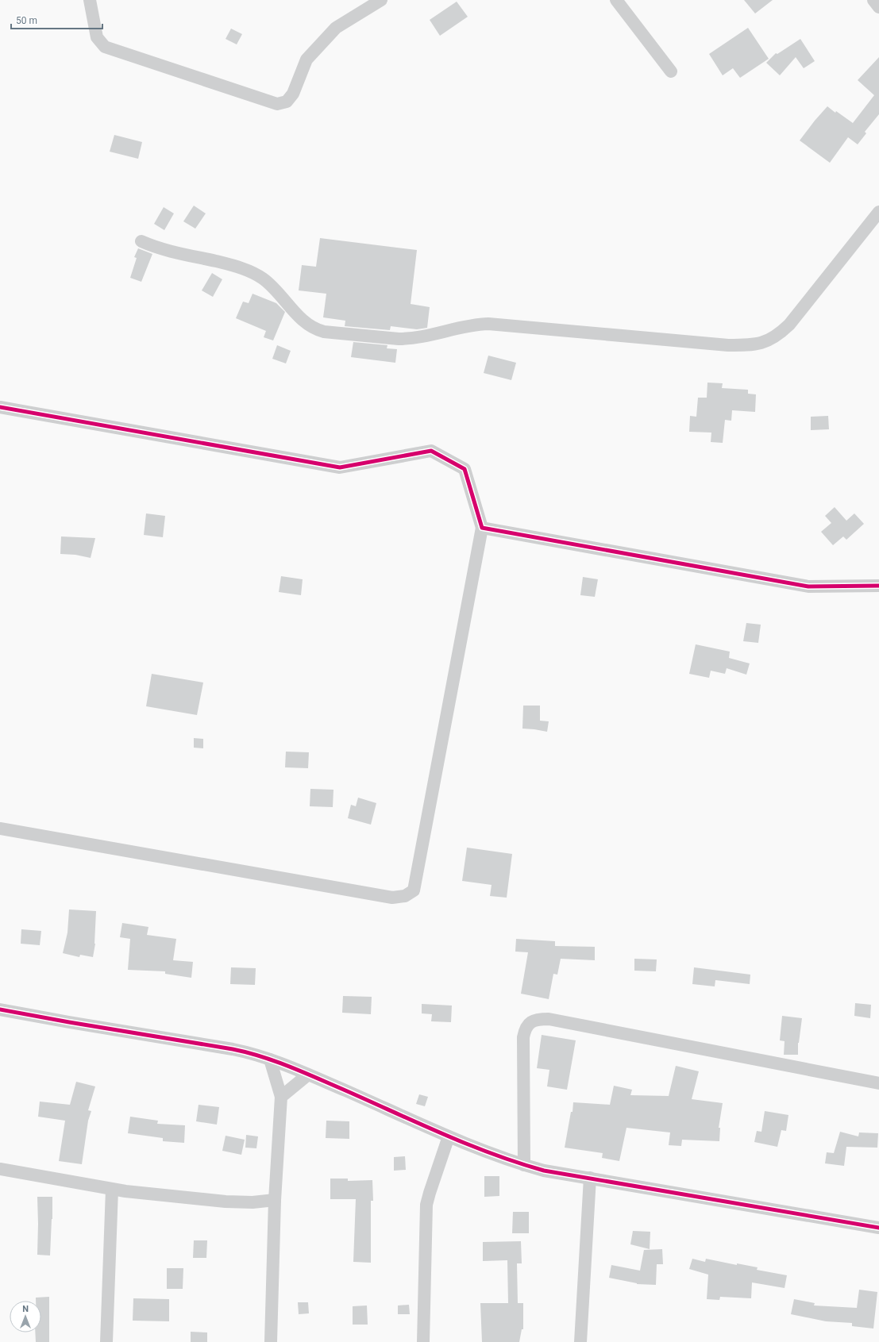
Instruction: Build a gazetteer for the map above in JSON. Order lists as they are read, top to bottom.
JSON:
{
  "scale_bar": "50 m",
  "north": "top"
}
